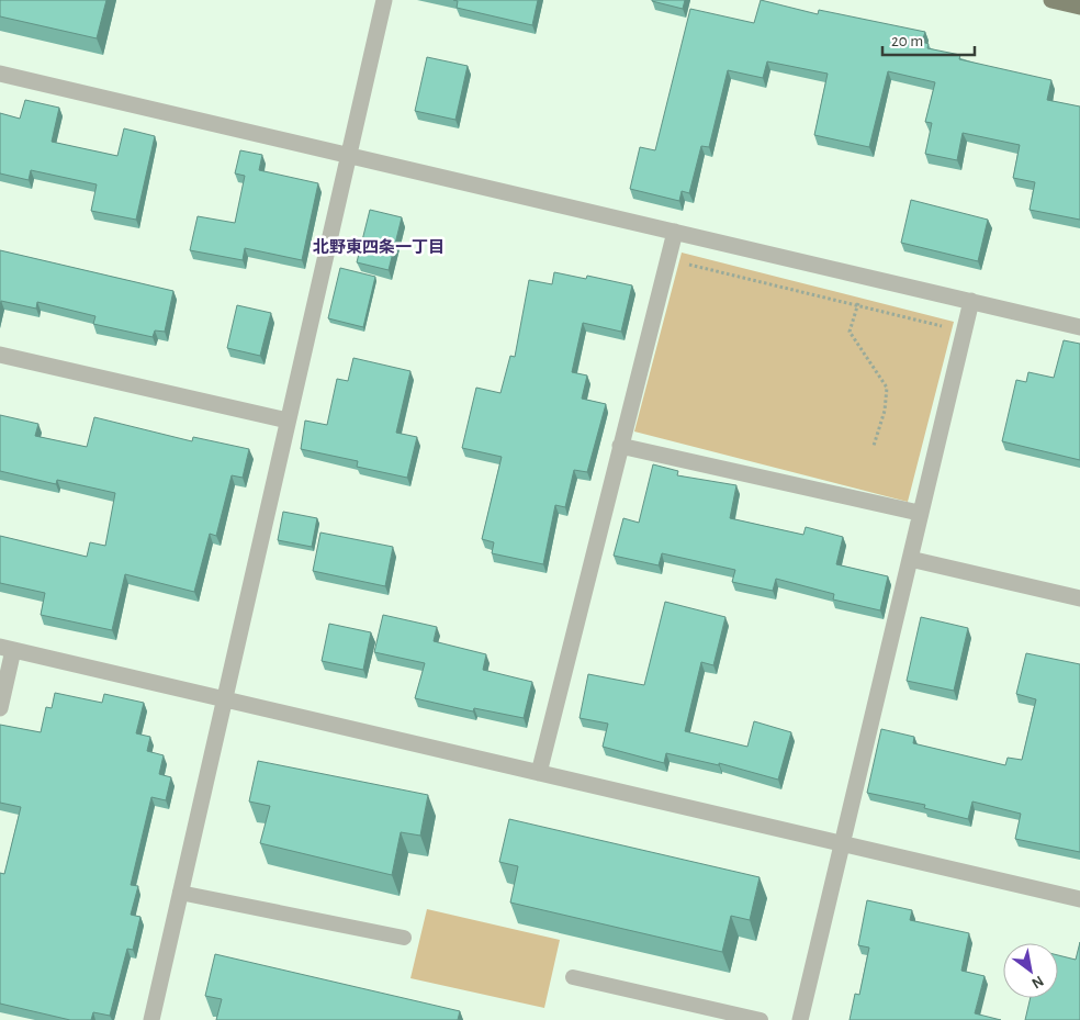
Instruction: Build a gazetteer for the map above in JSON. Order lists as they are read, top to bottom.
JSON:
{
  "districts": ["北野東四条一丁目"],
  "scale_bar": "20 m",
  "north": "bottom right"
}
